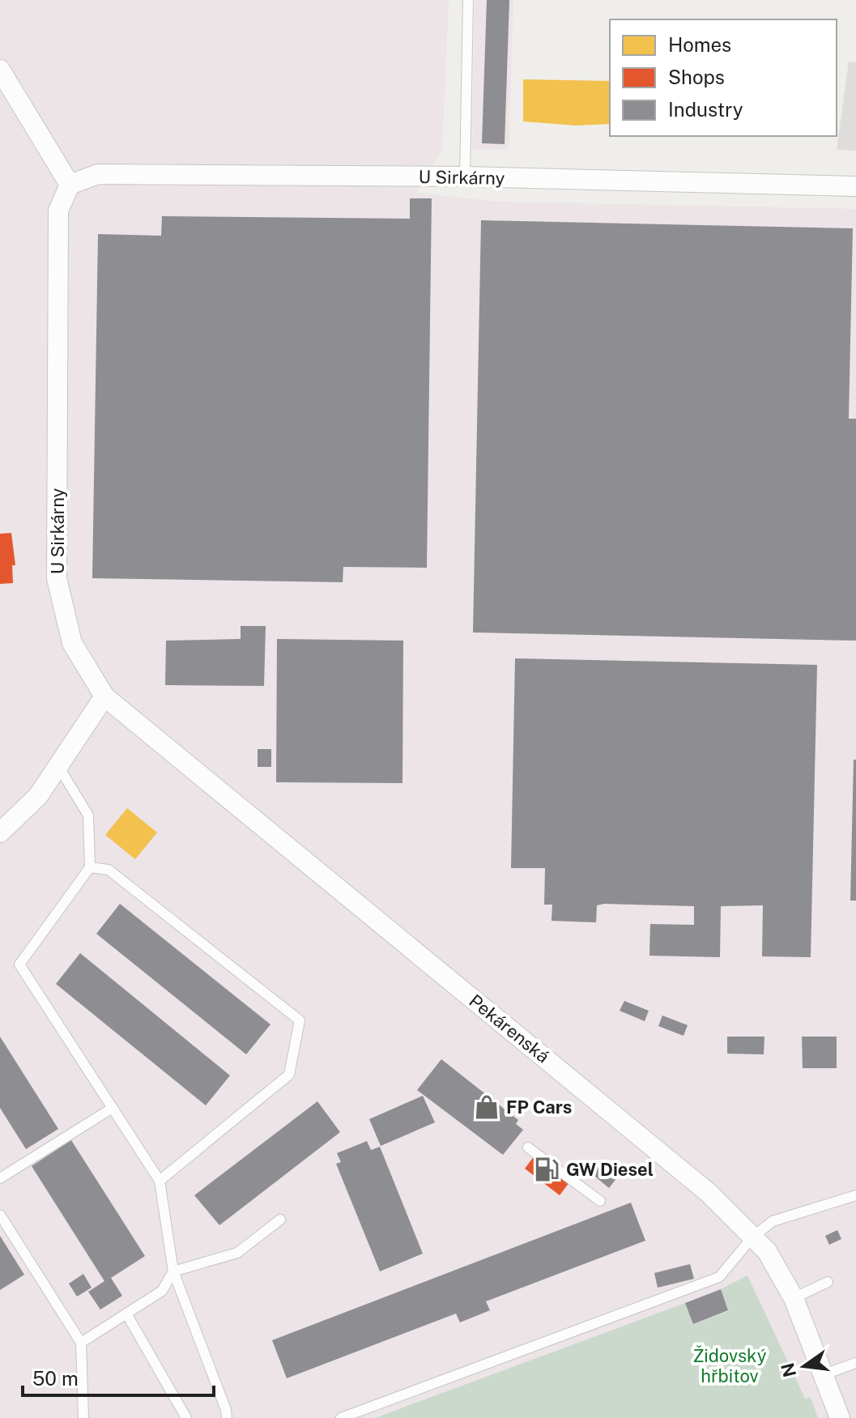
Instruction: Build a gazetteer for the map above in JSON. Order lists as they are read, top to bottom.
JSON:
{
  "streets": {
    "street": ["U Sirkárny", "Pekárenská"]
  },
  "crossings": [
    ["U Sirkárny", "Pekárenská"]
  ],
  "parks": ["Židovský hřbitov"],
  "places": {
    "shop": ["FP Cars"],
    "fuel station": ["GW Diesel"]
  },
  "legend": ["Homes", "Shops", "Industry"],
  "scale_bar": "50 m",
  "north": "left"
}
